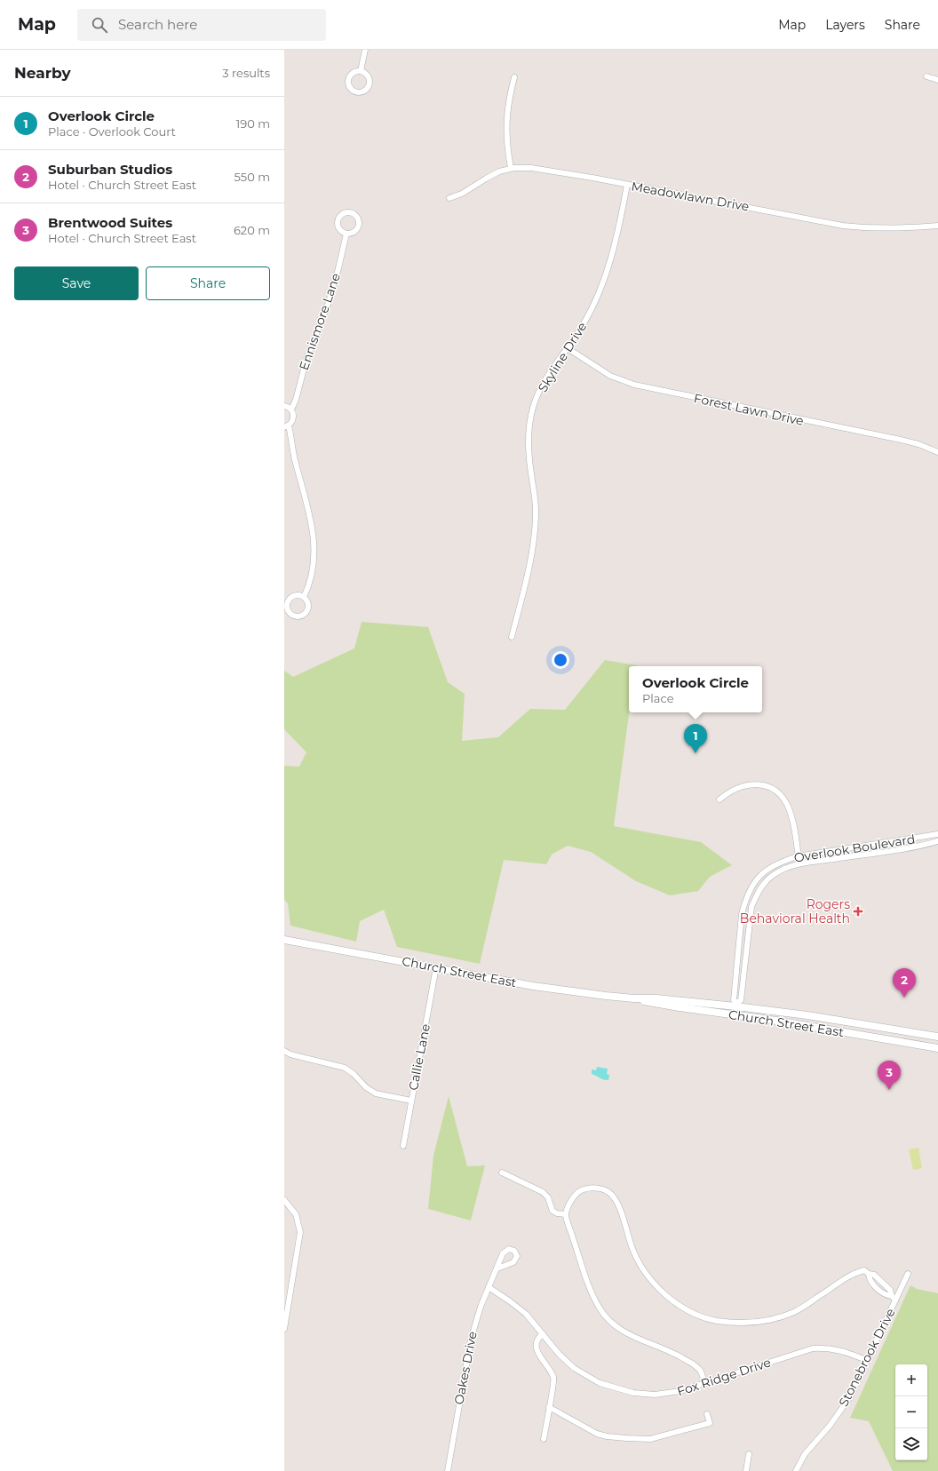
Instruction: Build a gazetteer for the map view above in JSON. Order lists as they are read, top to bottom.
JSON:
{
  "streets": {
    "main road": ["Church Street East"],
    "street": [
      "Meadowlawn Drive",
      "Ennismore Lane",
      "Skyline Drive",
      "Forest Lawn Drive",
      "Overlook Boulevard",
      "Callie Lane",
      "Stonebrook Drive",
      "Oakes Drive",
      "Fox Ridge Drive"
    ]
  },
  "crossings": [
    ["Meadowlawn Drive", "Skyline Drive"],
    ["Skyline Drive", "Forest Lawn Drive"],
    ["Overlook Boulevard", "Church Street East"],
    ["Church Street East", "Callie Lane"],
    ["Stonebrook Drive", "Fox Ridge Drive"],
    ["Oakes Drive", "Fox Ridge Drive"]
  ],
  "places": {
    "health": ["Rogers Behavioral Health"]
  },
  "page": {
    "header": "Map",
    "search": "Search here",
    "nav": ["Map", "Layers", "Share"],
    "heading": ["Nearby", "3 results"],
    "list": [
      {
        "mark": "1",
        "name": "Overlook Circle",
        "note": "Place · Overlook Court",
        "value": "190 m"
      },
      {
        "mark": "2",
        "name": "Suburban Studios",
        "note": "Hotel · Church Street East",
        "value": "550 m"
      },
      {
        "mark": "3",
        "name": "Brentwood Suites",
        "note": "Hotel · Church Street East",
        "value": "620 m"
      }
    ],
    "buttons": ["Save", "Share"],
    "popup": ["Overlook Circle", "Place"],
    "pins": ["1", "2", "3"],
    "map_buttons": ["+", "−"]
  }
}
